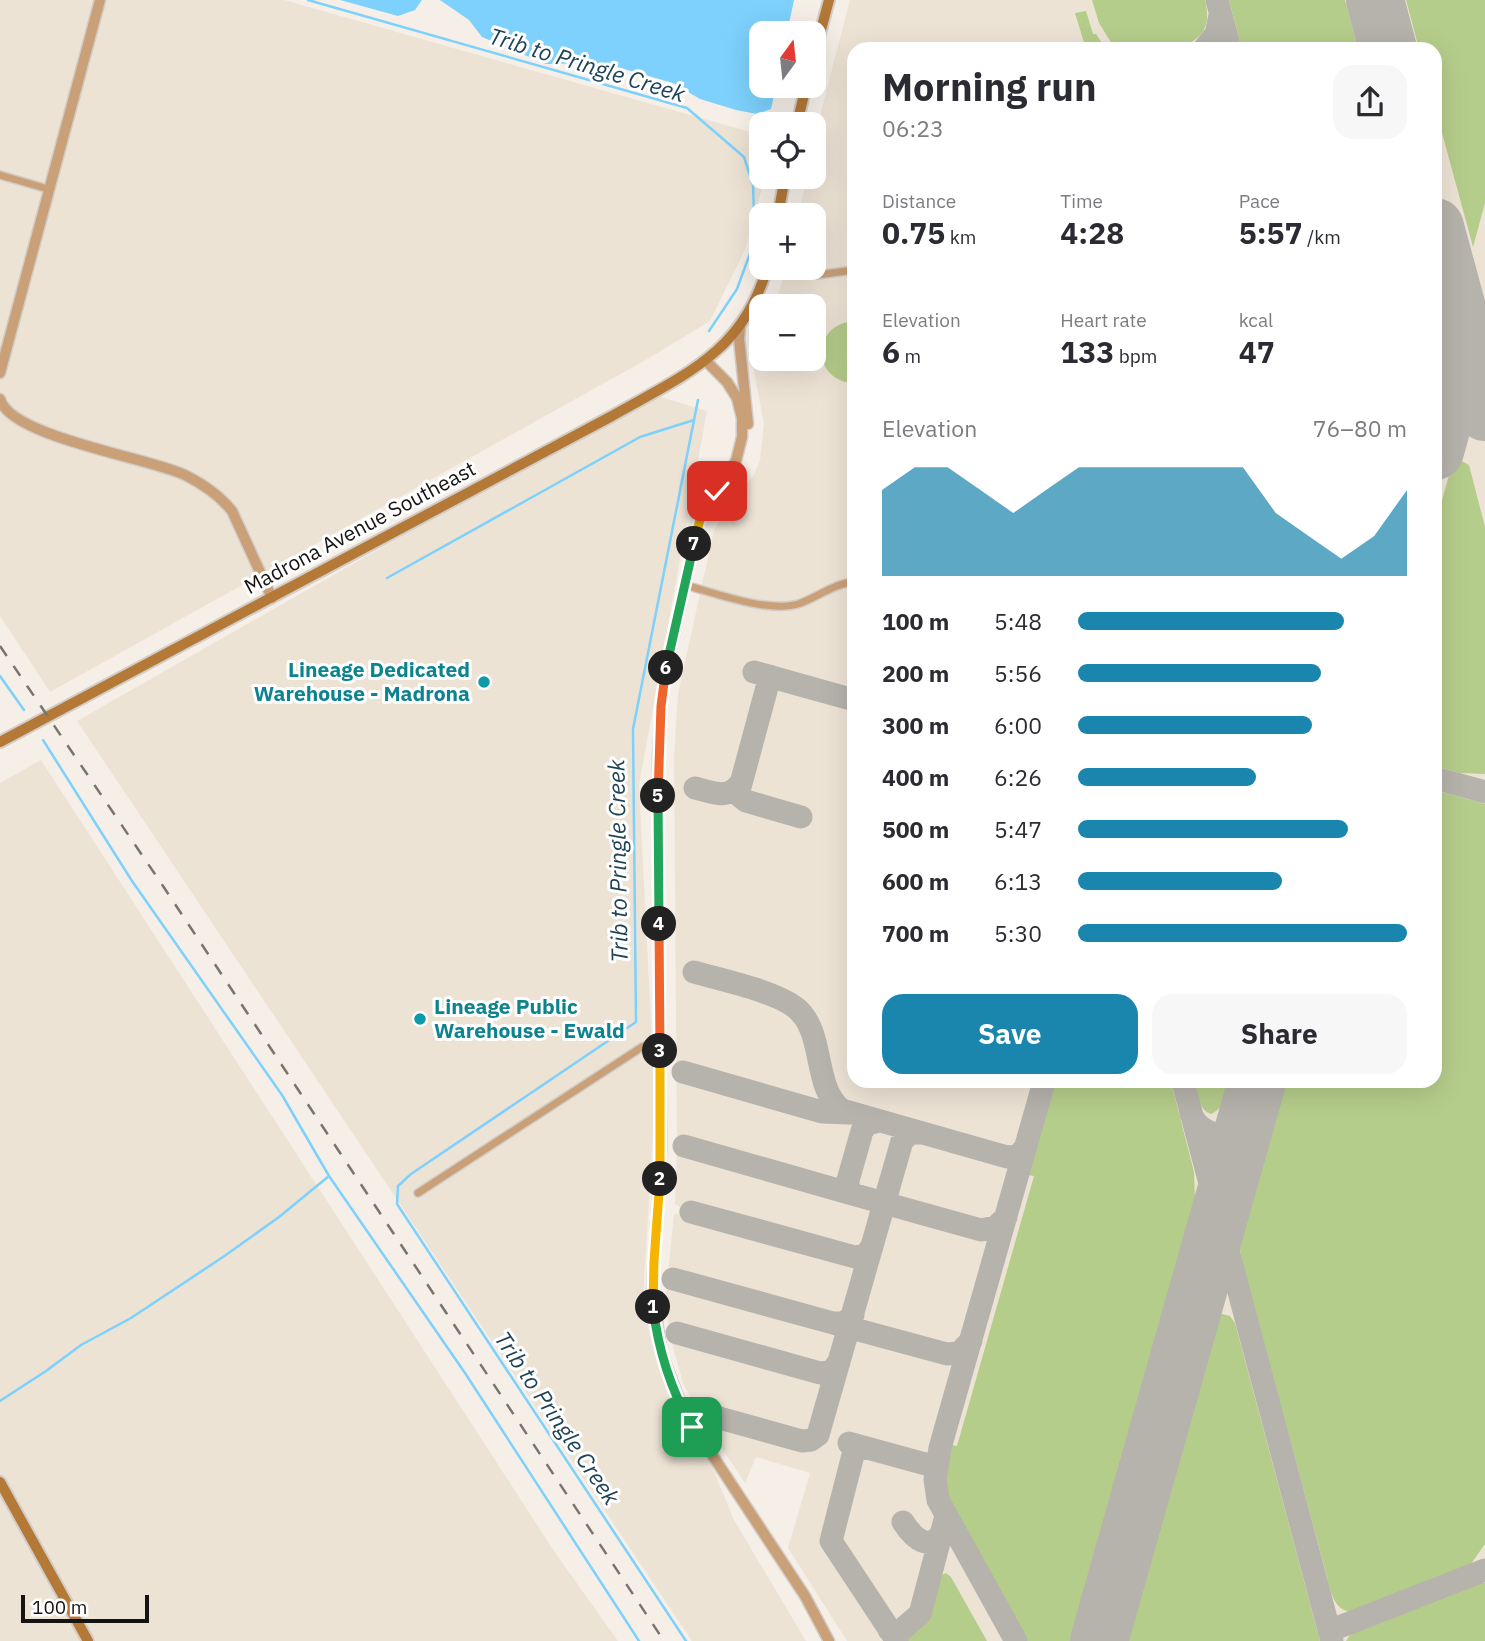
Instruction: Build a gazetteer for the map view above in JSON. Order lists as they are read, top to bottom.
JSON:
{
  "streets": {
    "main road": ["Madrona Avenue Southeast"]
  },
  "water": ["Trib to Pringle Creek"],
  "places": ["Lineage Dedicated Warehouse - Madrona", "Lineage Public Warehouse - Ewald"],
  "scale_bar": "100 m",
  "north": "top",
  "page": {
    "map_buttons": ["+", "−"],
    "heading": ["Morning run", "06:23"],
    "stats": [
      ["Distance", "0.75 km"],
      ["Time", "4:28"],
      ["Pace", "5:57 /km"],
      ["Elevation", "6 m"],
      ["Heart rate", "133 bpm"],
      ["kcal", "47"]
    ],
    "chart": ["Elevation", "76–80 m"],
    "pins": [
      "7",
      "6",
      "5",
      "4",
      "3",
      "2",
      "1"
    ],
    "list": [
      {
        "name": "100 m",
        "note": "5:48"
      },
      {
        "name": "200 m",
        "note": "5:56"
      },
      {
        "name": "300 m",
        "note": "6:00"
      },
      {
        "name": "400 m",
        "note": "6:26"
      },
      {
        "name": "500 m",
        "note": "5:47"
      },
      {
        "name": "600 m",
        "note": "6:13"
      },
      {
        "name": "700 m",
        "note": "5:30"
      }
    ],
    "buttons": ["Save", "Share"],
    "scale": "100 m"
  }
}
